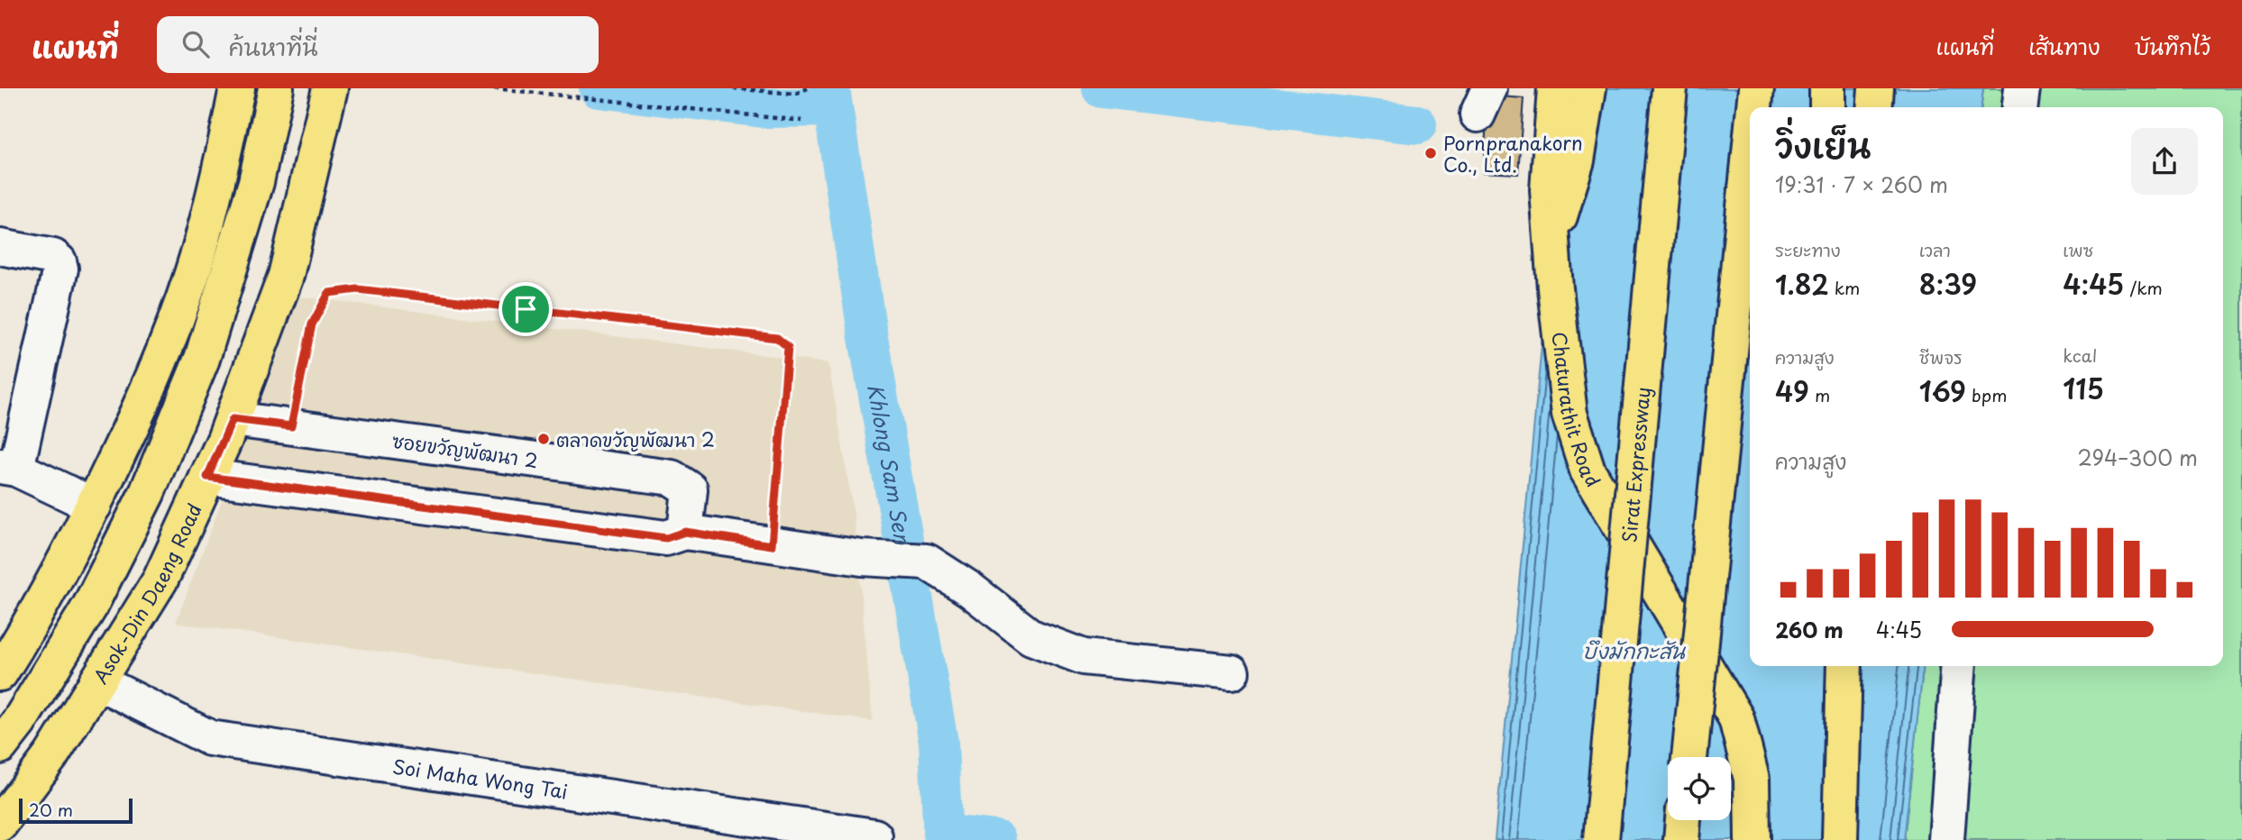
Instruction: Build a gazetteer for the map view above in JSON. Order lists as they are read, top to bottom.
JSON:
{
  "streets": {
    "main road": ["Chaturathit Road", "Sirat Expressway", "Asok-Din Daeng Road"],
    "street": ["ซอยขวัญพัฒนา 2", "Soi Maha Wong Tai"]
  },
  "crossings": [
    ["ซอยขวัญพัฒนา 2", "Asok-Din Daeng Road"],
    ["Asok-Din Daeng Road", "Soi Maha Wong Tai"]
  ],
  "water": ["Khlong Sam Sen", "บึงมักกะสัน"],
  "places": ["Pornpranakorn Co., Ltd.", "ตลาดขวัญพัฒนา 2"],
  "scale_bar": "20 m",
  "page": {
    "header": "แผนที่",
    "search": "ค้นหาที่นี่",
    "nav": ["แผนที่", "เส้นทาง", "บันทึกไว้"],
    "heading": ["วิ่งเย็น", "19:31 · 7 × 260 m"],
    "stats": [
      ["ระยะทาง", "1.82 km"],
      ["เวลา", "8:39"],
      ["เพซ", "4:45 /km"],
      ["ความสูง", "49 m"],
      ["ชีพจร", "169 bpm"],
      ["kcal", "115"]
    ],
    "chart": ["ความสูง", "294–300 m"],
    "list": [
      {
        "name": "260 m",
        "note": "4:45"
      }
    ],
    "scale": "20 m"
  }
}
